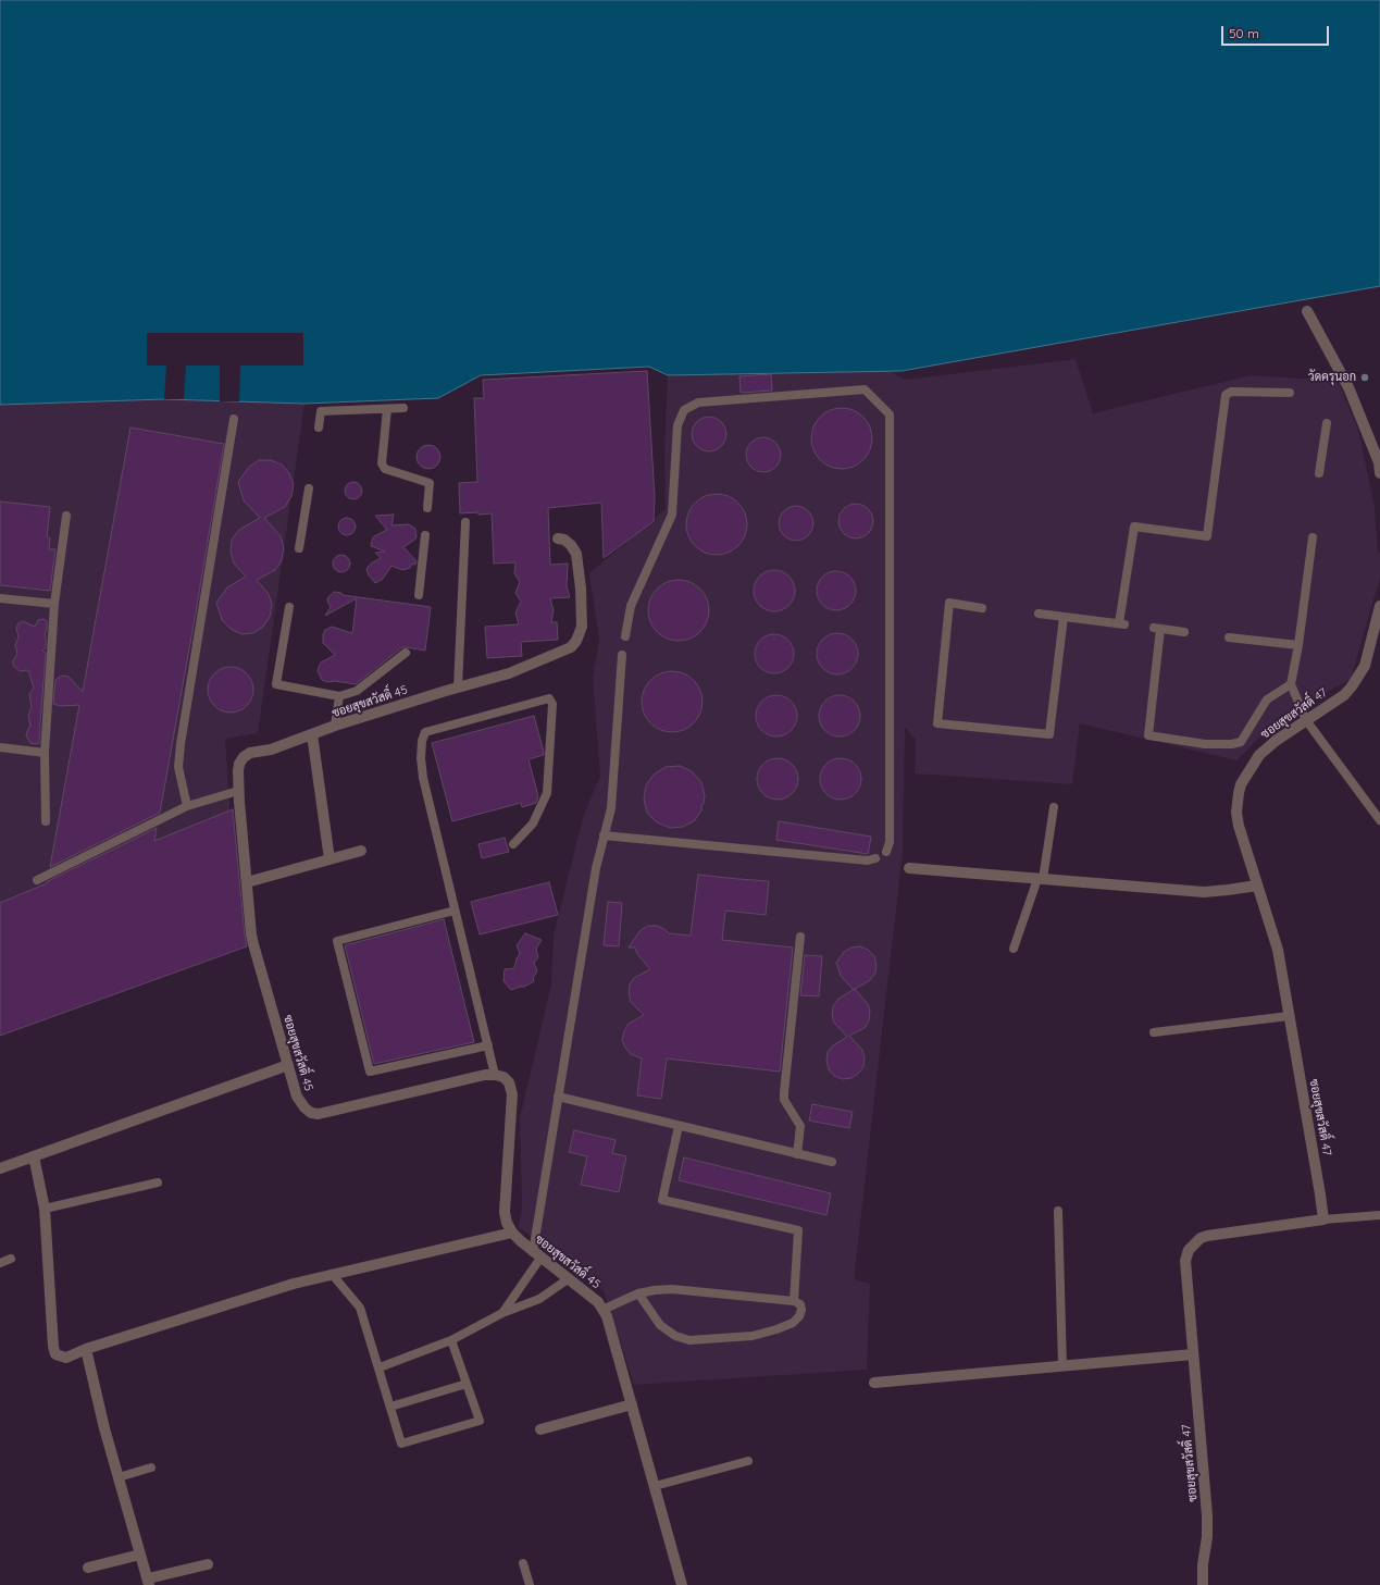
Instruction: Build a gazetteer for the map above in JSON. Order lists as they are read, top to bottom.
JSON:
{
  "streets": {
    "street": ["ซอยสุขสวัสดิ์ 45", "ซอยสุขสวัสดิ์ 47"]
  },
  "places": ["วัดครุนอก"],
  "scale_bar": "50 m"
}
